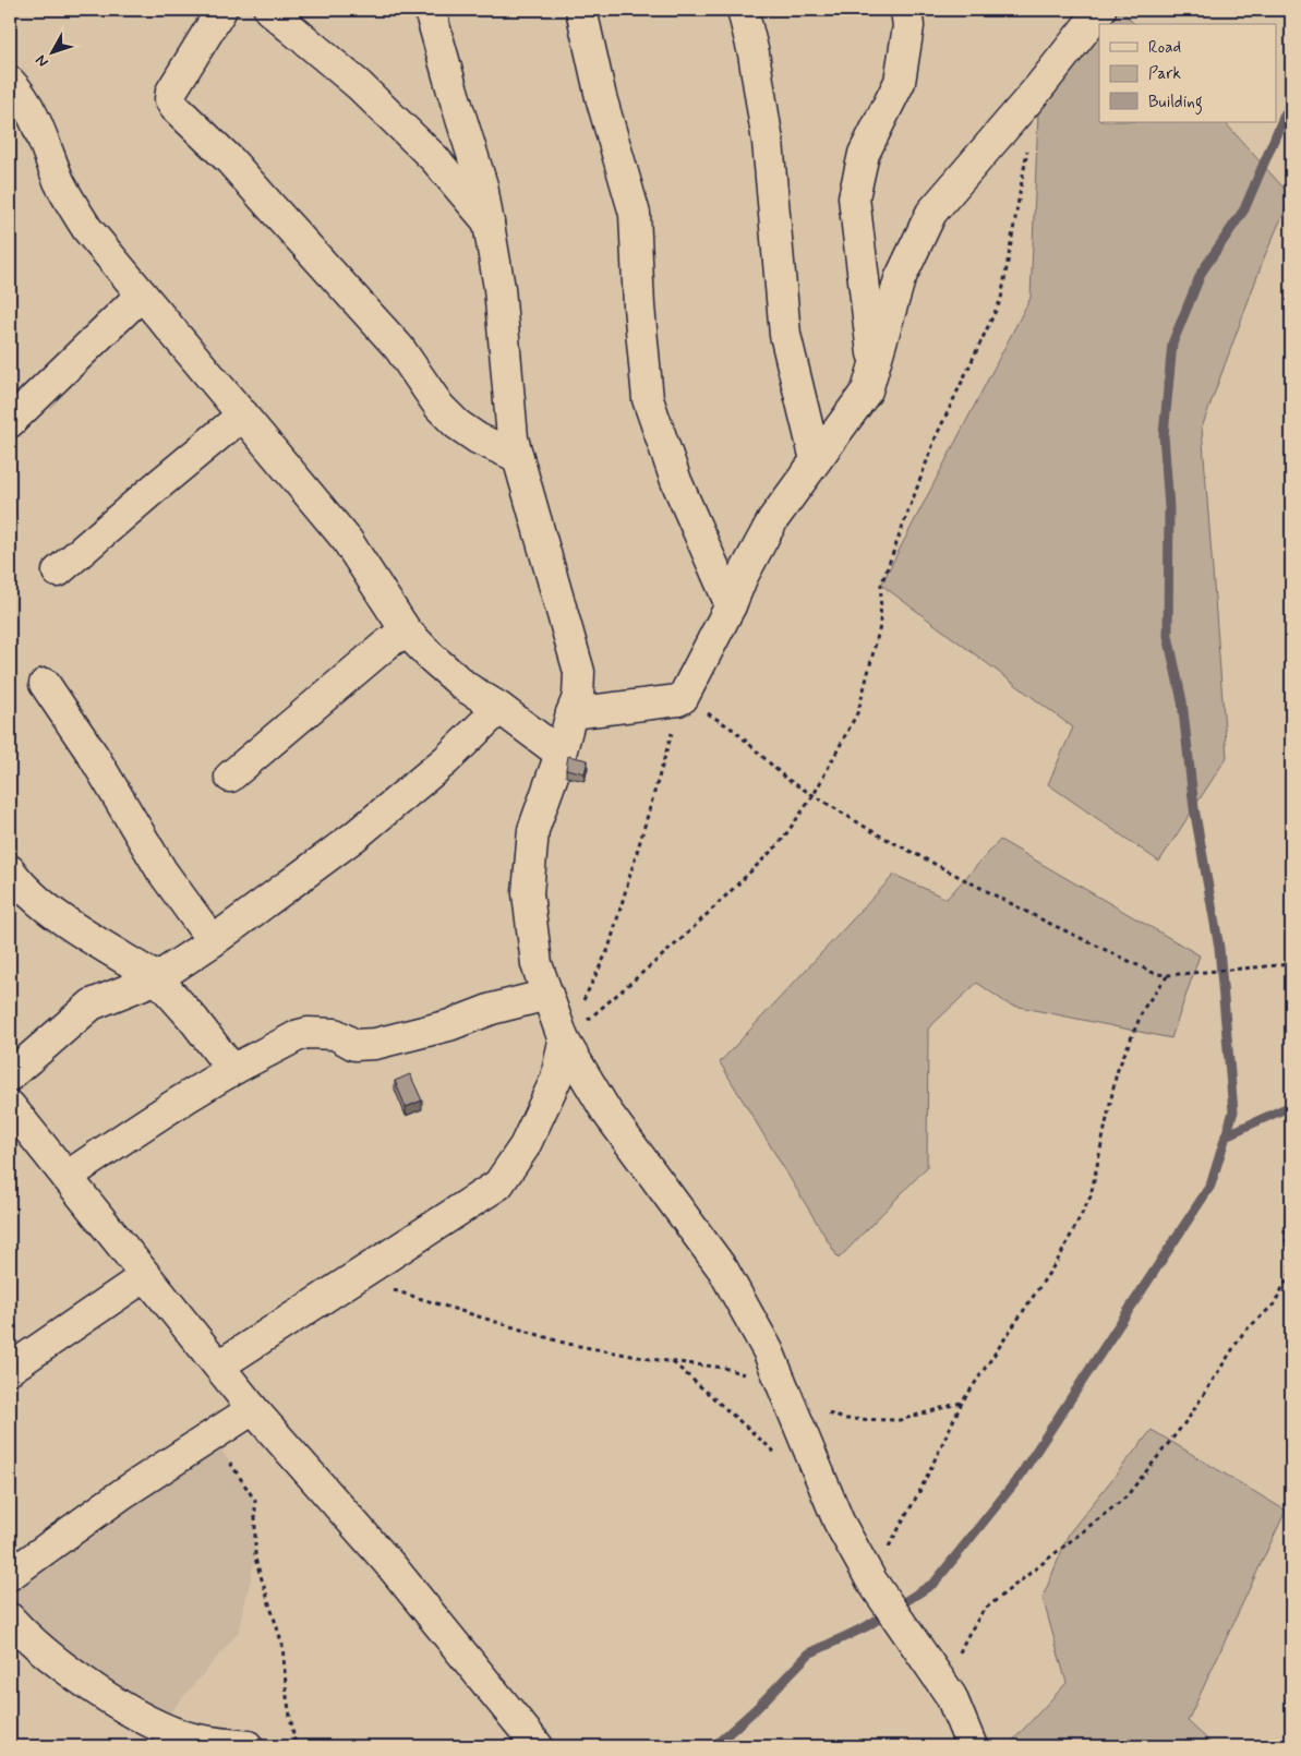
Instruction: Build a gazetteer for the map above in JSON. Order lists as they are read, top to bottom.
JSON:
{
  "legend": ["Road", "Park", "Building"],
  "north": "bottom left"
}
